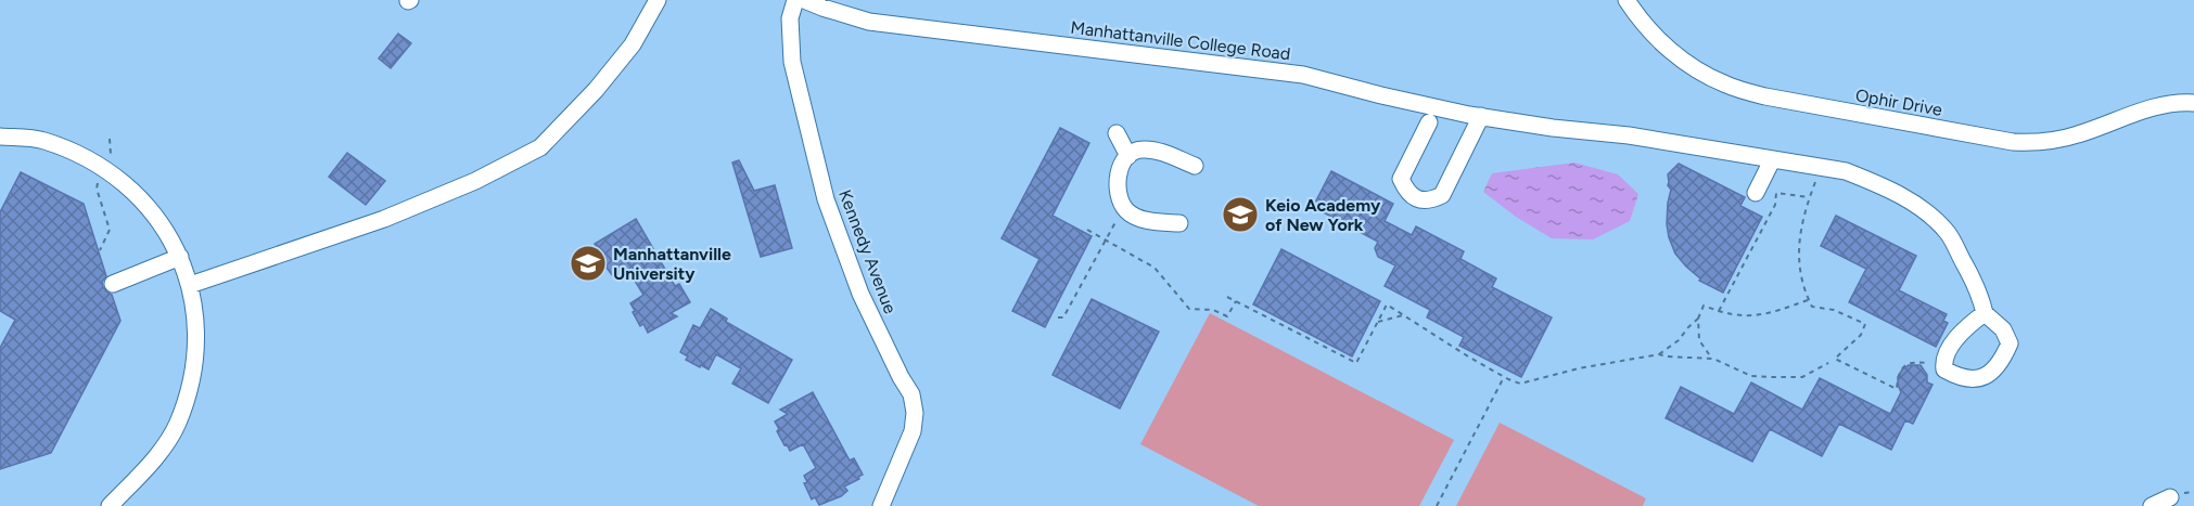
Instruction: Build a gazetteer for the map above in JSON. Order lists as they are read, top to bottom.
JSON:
{
  "streets": {
    "street": ["Manhattanville College Road", "Ophir Drive", "Kennedy Avenue"]
  },
  "places": {
    "school or university": ["Keio Academy of New York", "Manhattanville University"]
  }
}
